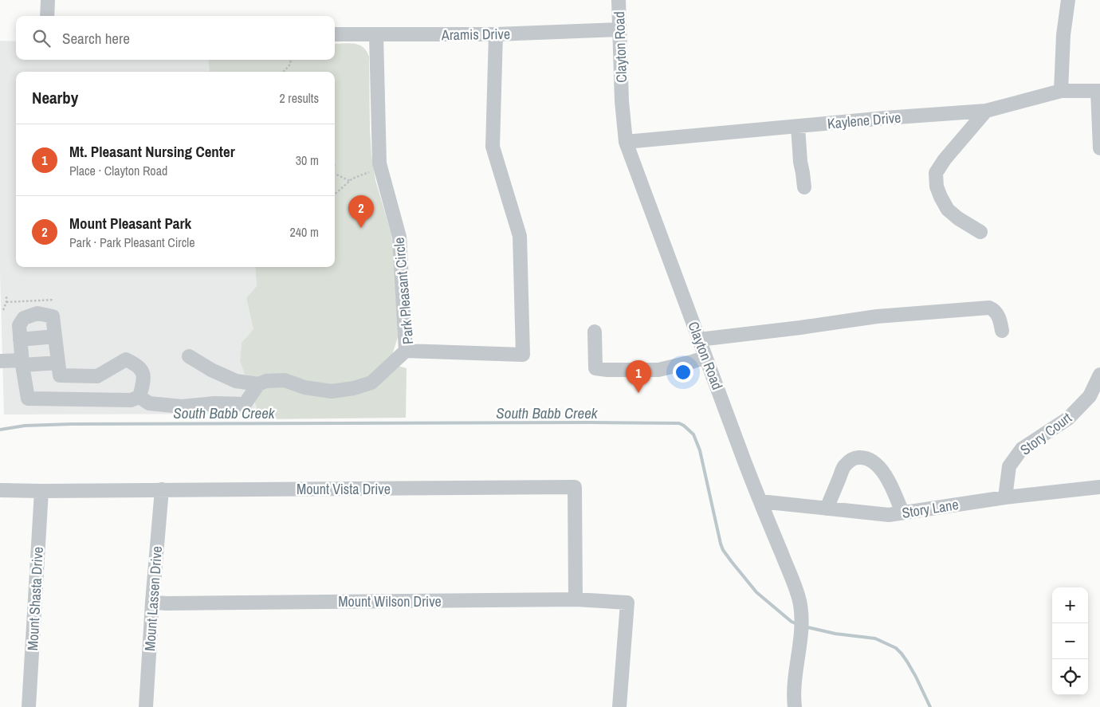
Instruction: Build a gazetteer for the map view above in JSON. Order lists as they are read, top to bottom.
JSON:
{
  "streets": {
    "street": [
      "Aramis Drive",
      "Clayton Road",
      "Kaylene Drive",
      "Park Pleasant Circle",
      "Story Court",
      "Mount Vista Drive",
      "Story Lane",
      "Mount Shasta Drive",
      "Mount Lassen Drive",
      "Mount Wilson Drive"
    ]
  },
  "crossings": [
    ["Aramis Drive", "Clayton Road"],
    ["Aramis Drive", "Park Pleasant Circle"],
    ["Clayton Road", "Kaylene Drive"],
    ["Clayton Road", "Story Lane"],
    ["Story Court", "Story Lane"],
    ["Mount Vista Drive", "Mount Shasta Drive"],
    ["Mount Vista Drive", "Mount Lassen Drive"],
    ["Mount Vista Drive", "Mount Wilson Drive"],
    ["Mount Lassen Drive", "Mount Wilson Drive"]
  ],
  "water": ["South Babb Creek"],
  "page": {
    "search": "Search here",
    "heading": ["Nearby", "2 results"],
    "list": [
      {
        "mark": "1",
        "name": "Mt. Pleasant Nursing Center",
        "note": "Place · Clayton Road",
        "value": "30 m"
      },
      {
        "mark": "2",
        "name": "Mount Pleasant Park",
        "note": "Park · Park Pleasant Circle",
        "value": "240 m"
      }
    ],
    "pins": ["2", "1"],
    "map_buttons": ["+", "−"]
  }
}
